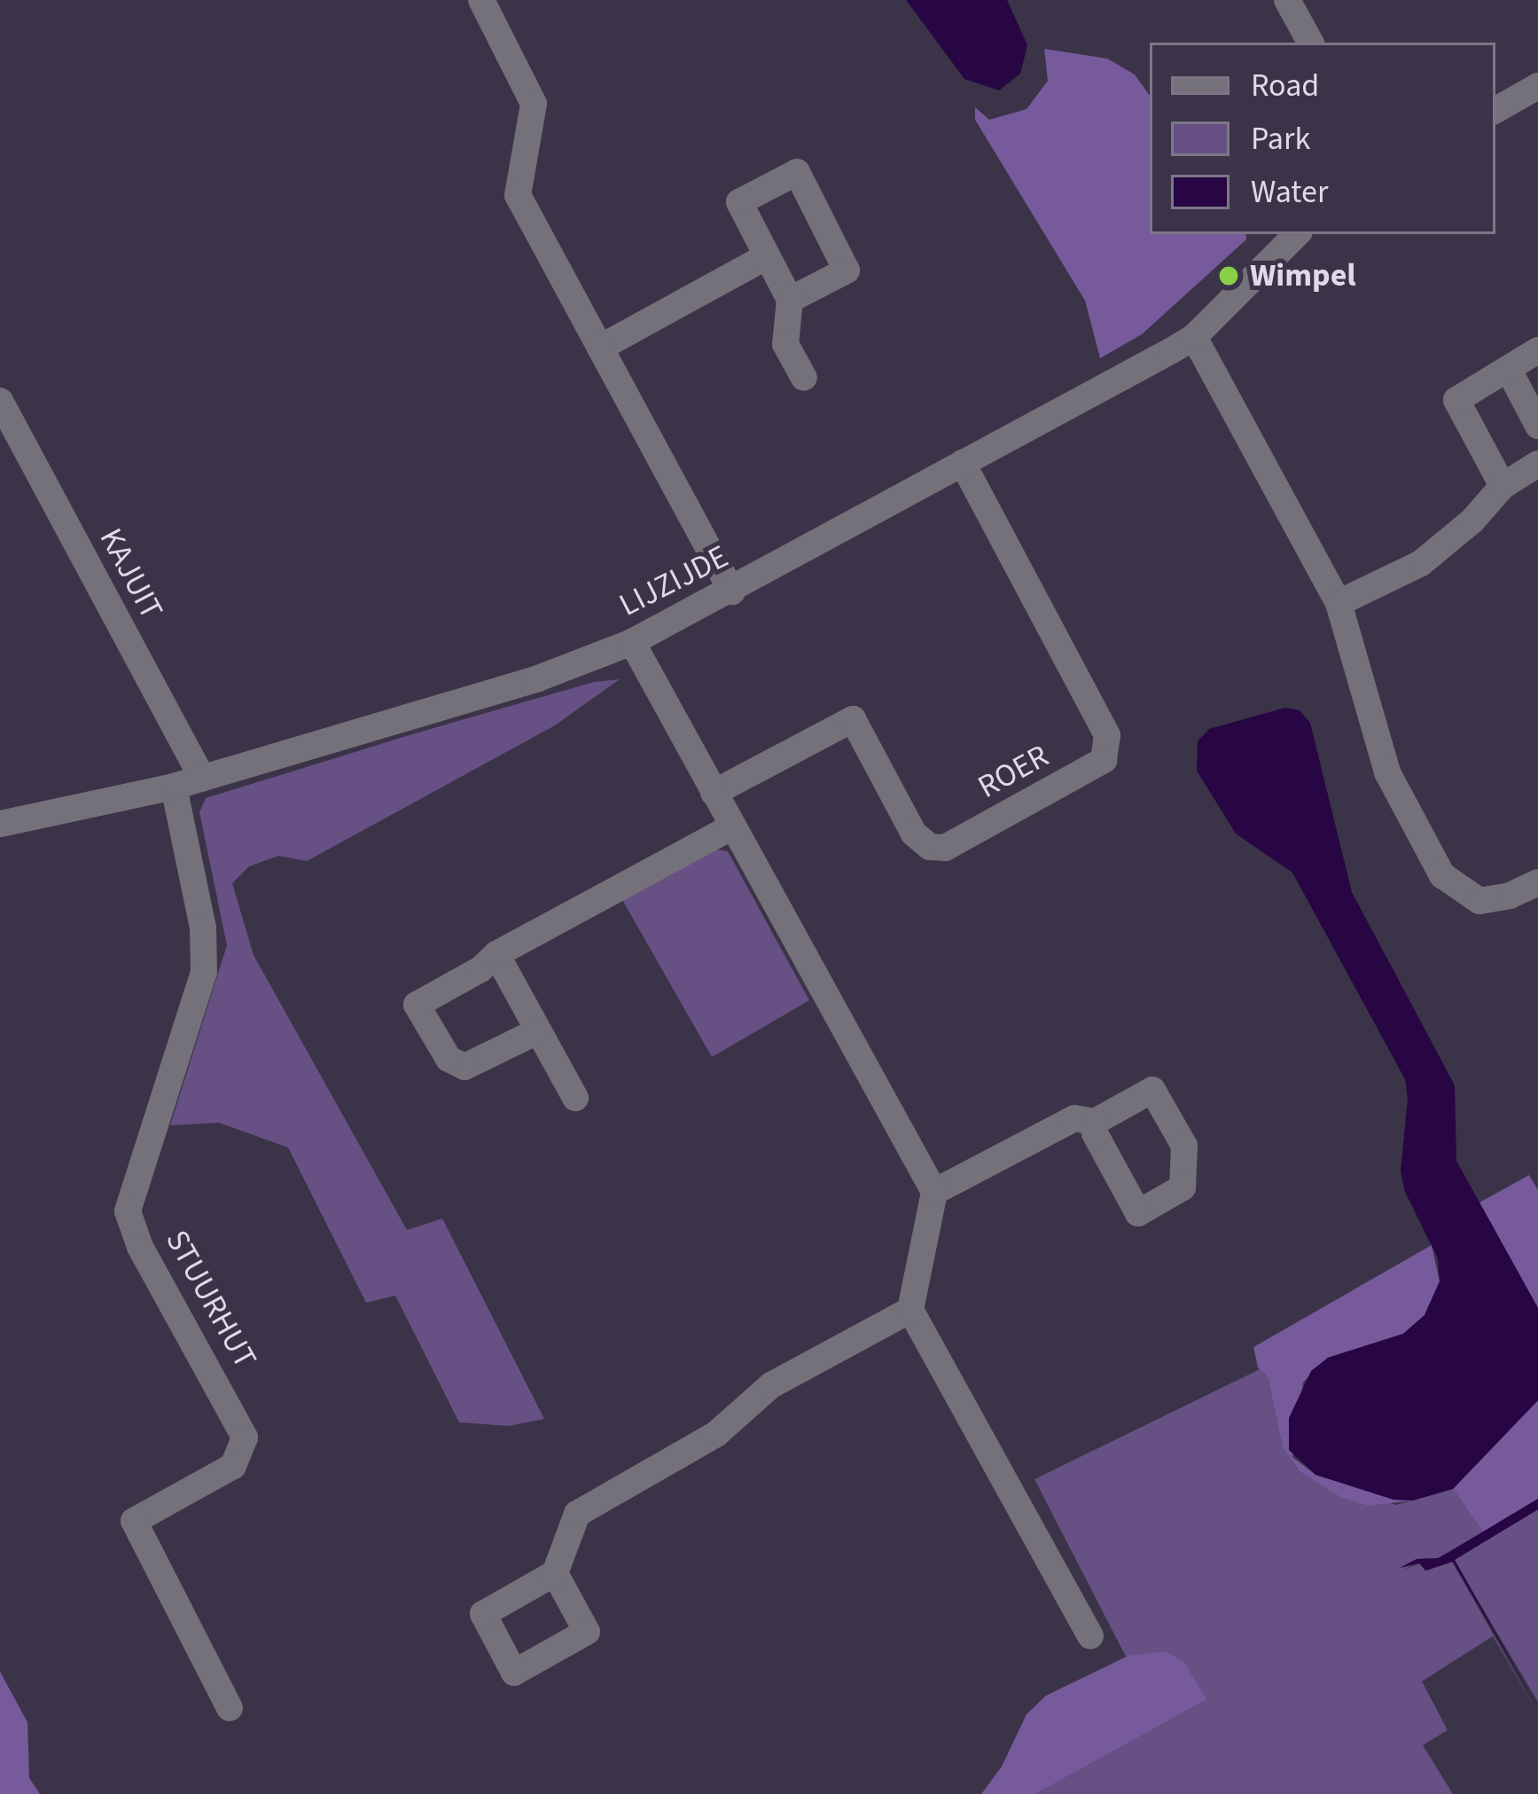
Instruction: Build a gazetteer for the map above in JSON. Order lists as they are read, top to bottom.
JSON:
{
  "streets": {
    "street": [
      "KAJUIT",
      "LIJZIJDE",
      "ROER",
      "STUURHUT"
    ]
  },
  "crossings": [
    ["KAJUIT", "LIJZIJDE"],
    ["LIJZIJDE", "ROER"],
    ["LIJZIJDE", "STUURHUT"]
  ],
  "places": ["Wimpel"],
  "legend": ["Road", "Park", "Water"]
}
